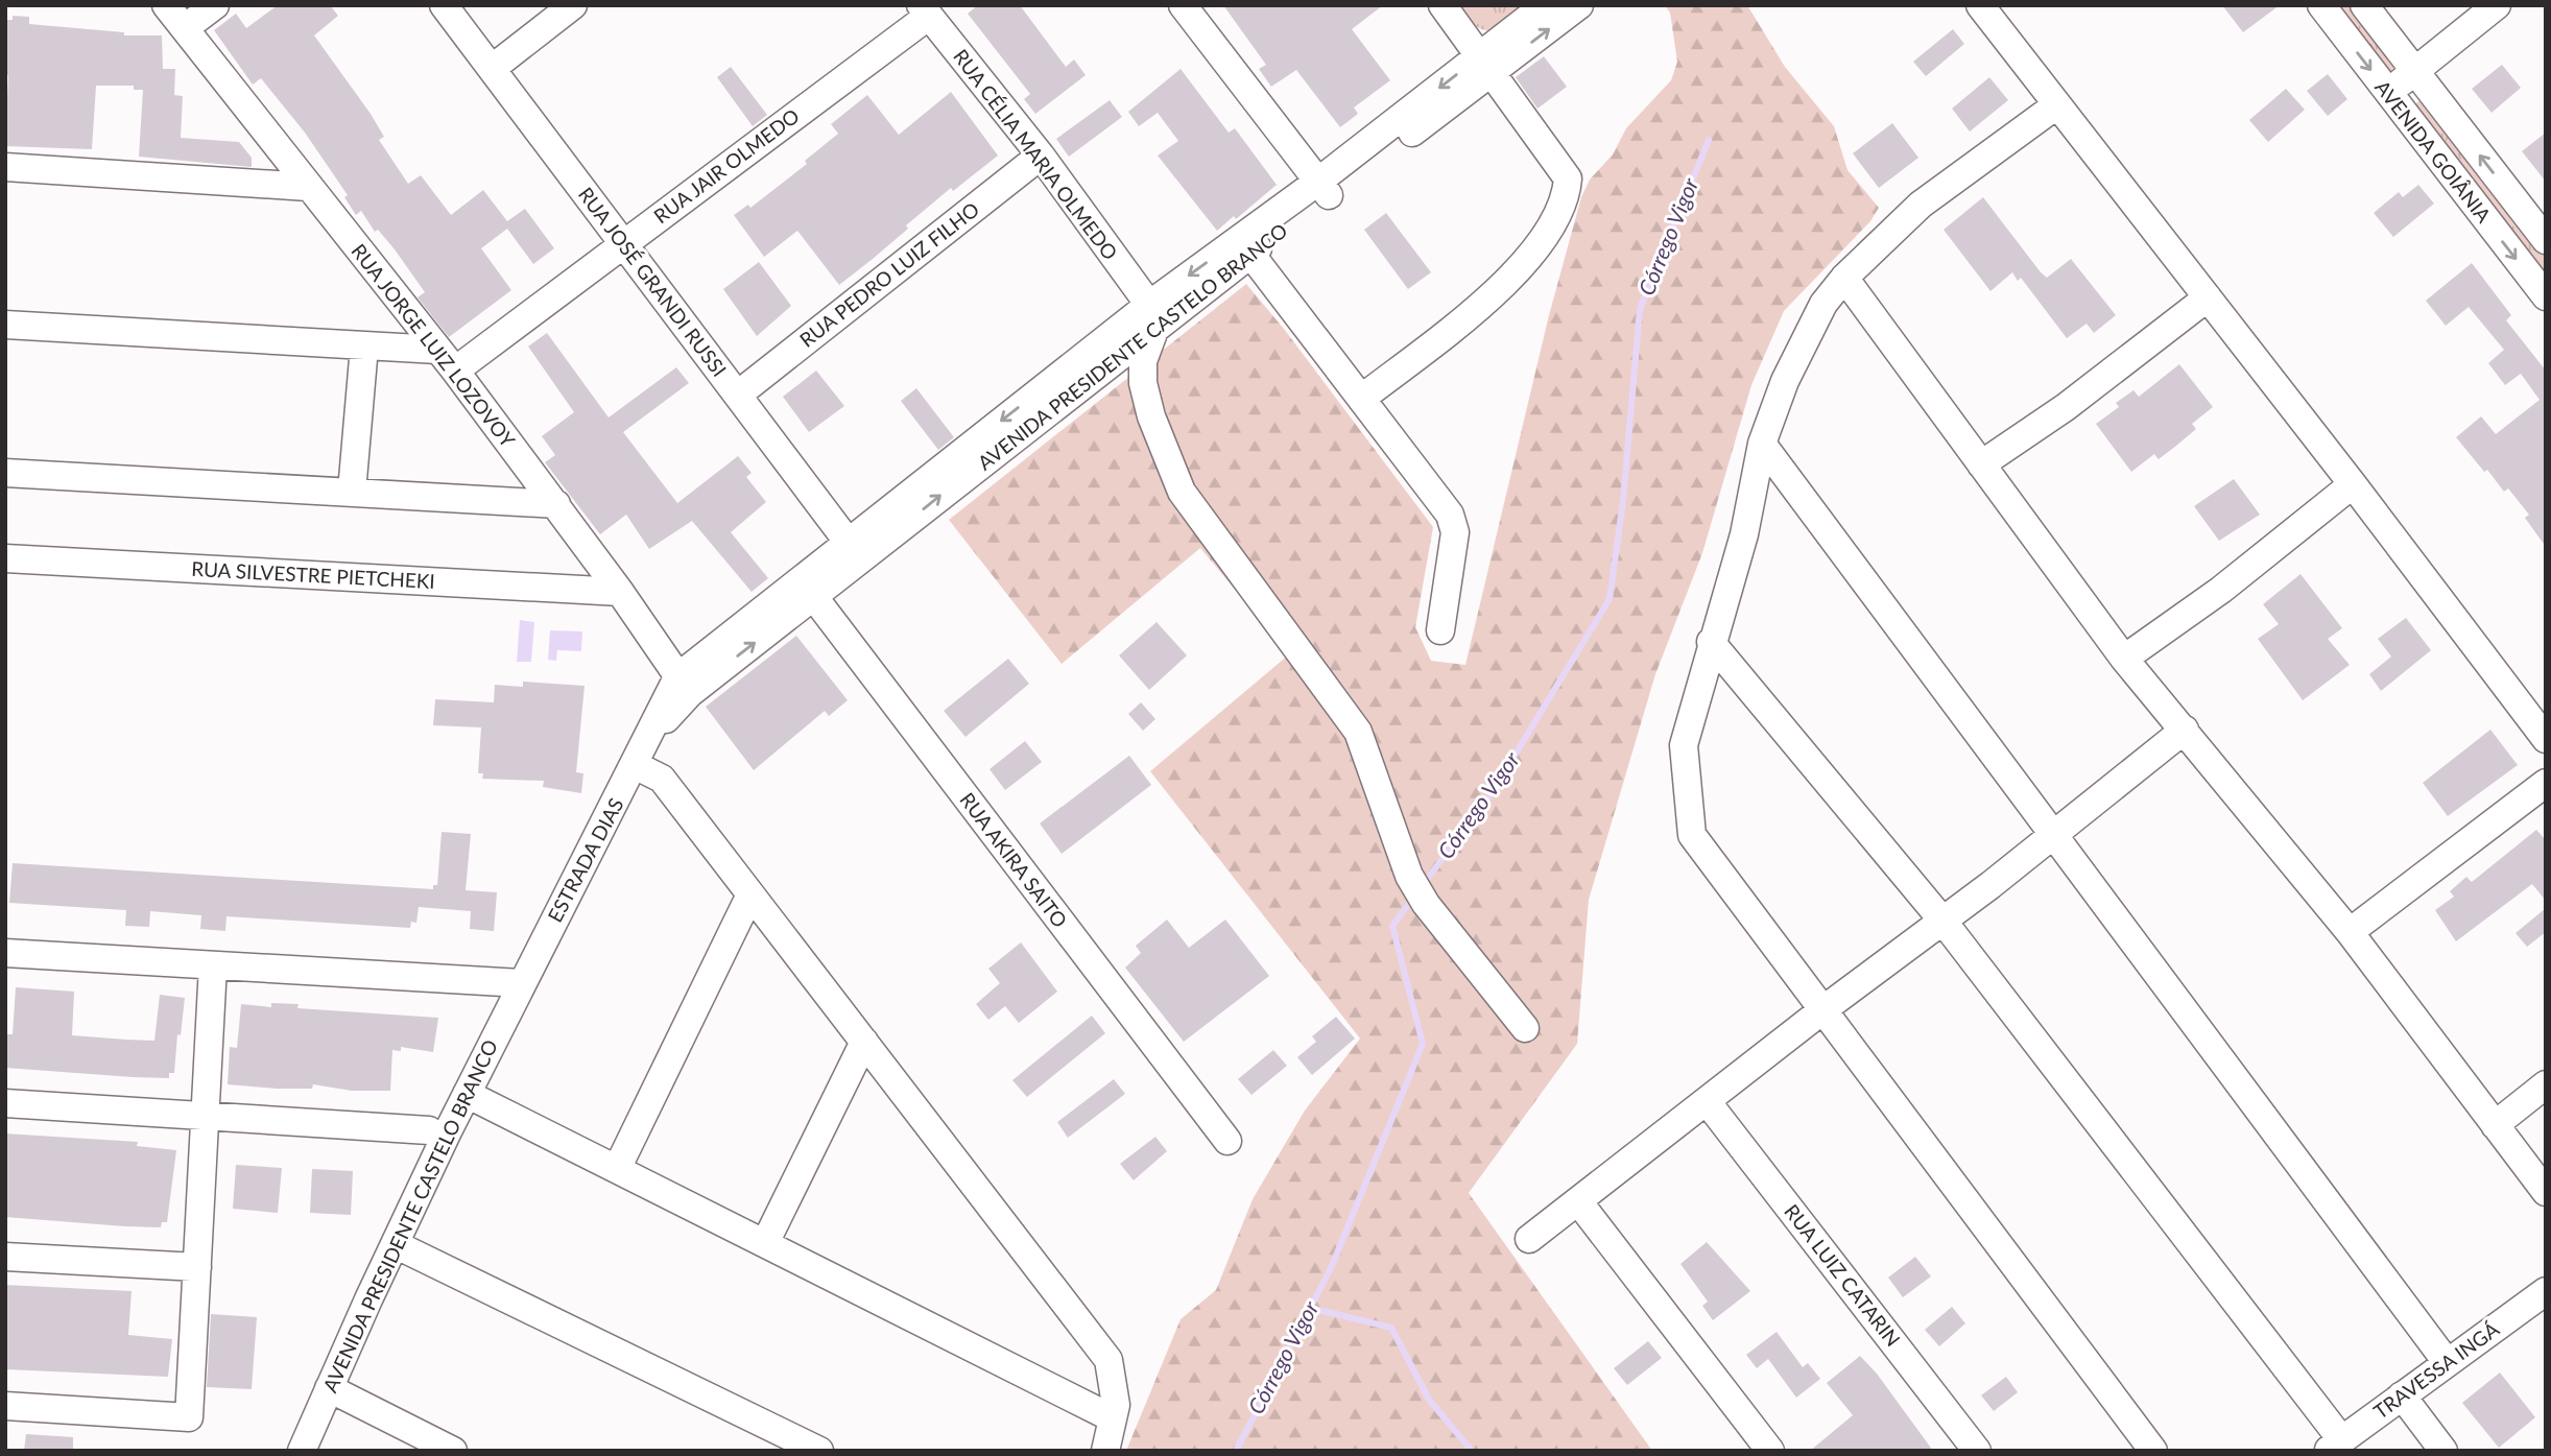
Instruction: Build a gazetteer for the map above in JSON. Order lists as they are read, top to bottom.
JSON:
{
  "streets": {
    "street": [
      "AVENIDA GOIÂNIA",
      "RUA CÉLIA MARIA OLMEDO",
      "RUA JAIR OLMEDO",
      "RUA PEDRO LUIZ FILHO",
      "RUA JOSÉ GRANDI RUSSI",
      "RUA JORGE LUIZ LOZOVOY",
      "AVENIDA PRESIDENTE CASTELO BRANCO",
      "RUA SILVESTRE PIETCHEKI",
      "ESTRADA DIAS",
      "RUA AKIRA SAITO",
      "RUA LUIZ CATARIN",
      "TRAVESSA INGÁ"
    ]
  },
  "crossings": [
    ["RUA CÉLIA MARIA OLMEDO", "RUA JAIR OLMEDO"],
    ["RUA CÉLIA MARIA OLMEDO", "RUA PEDRO LUIZ FILHO"],
    ["RUA CÉLIA MARIA OLMEDO", "AVENIDA PRESIDENTE CASTELO BRANCO"],
    ["RUA JAIR OLMEDO", "RUA JOSÉ GRANDI RUSSI"],
    ["RUA JAIR OLMEDO", "RUA JORGE LUIZ LOZOVOY"],
    ["RUA PEDRO LUIZ FILHO", "RUA JOSÉ GRANDI RUSSI"],
    ["RUA JOSÉ GRANDI RUSSI", "AVENIDA PRESIDENTE CASTELO BRANCO"],
    ["RUA JORGE LUIZ LOZOVOY", "AVENIDA PRESIDENTE CASTELO BRANCO"],
    ["RUA JORGE LUIZ LOZOVOY", "RUA SILVESTRE PIETCHEKI"],
    ["RUA JORGE LUIZ LOZOVOY", "ESTRADA DIAS"],
    ["AVENIDA PRESIDENTE CASTELO BRANCO", "ESTRADA DIAS"],
    ["AVENIDA PRESIDENTE CASTELO BRANCO", "RUA AKIRA SAITO"]
  ],
  "water": ["Córrego Vigor"]
}
